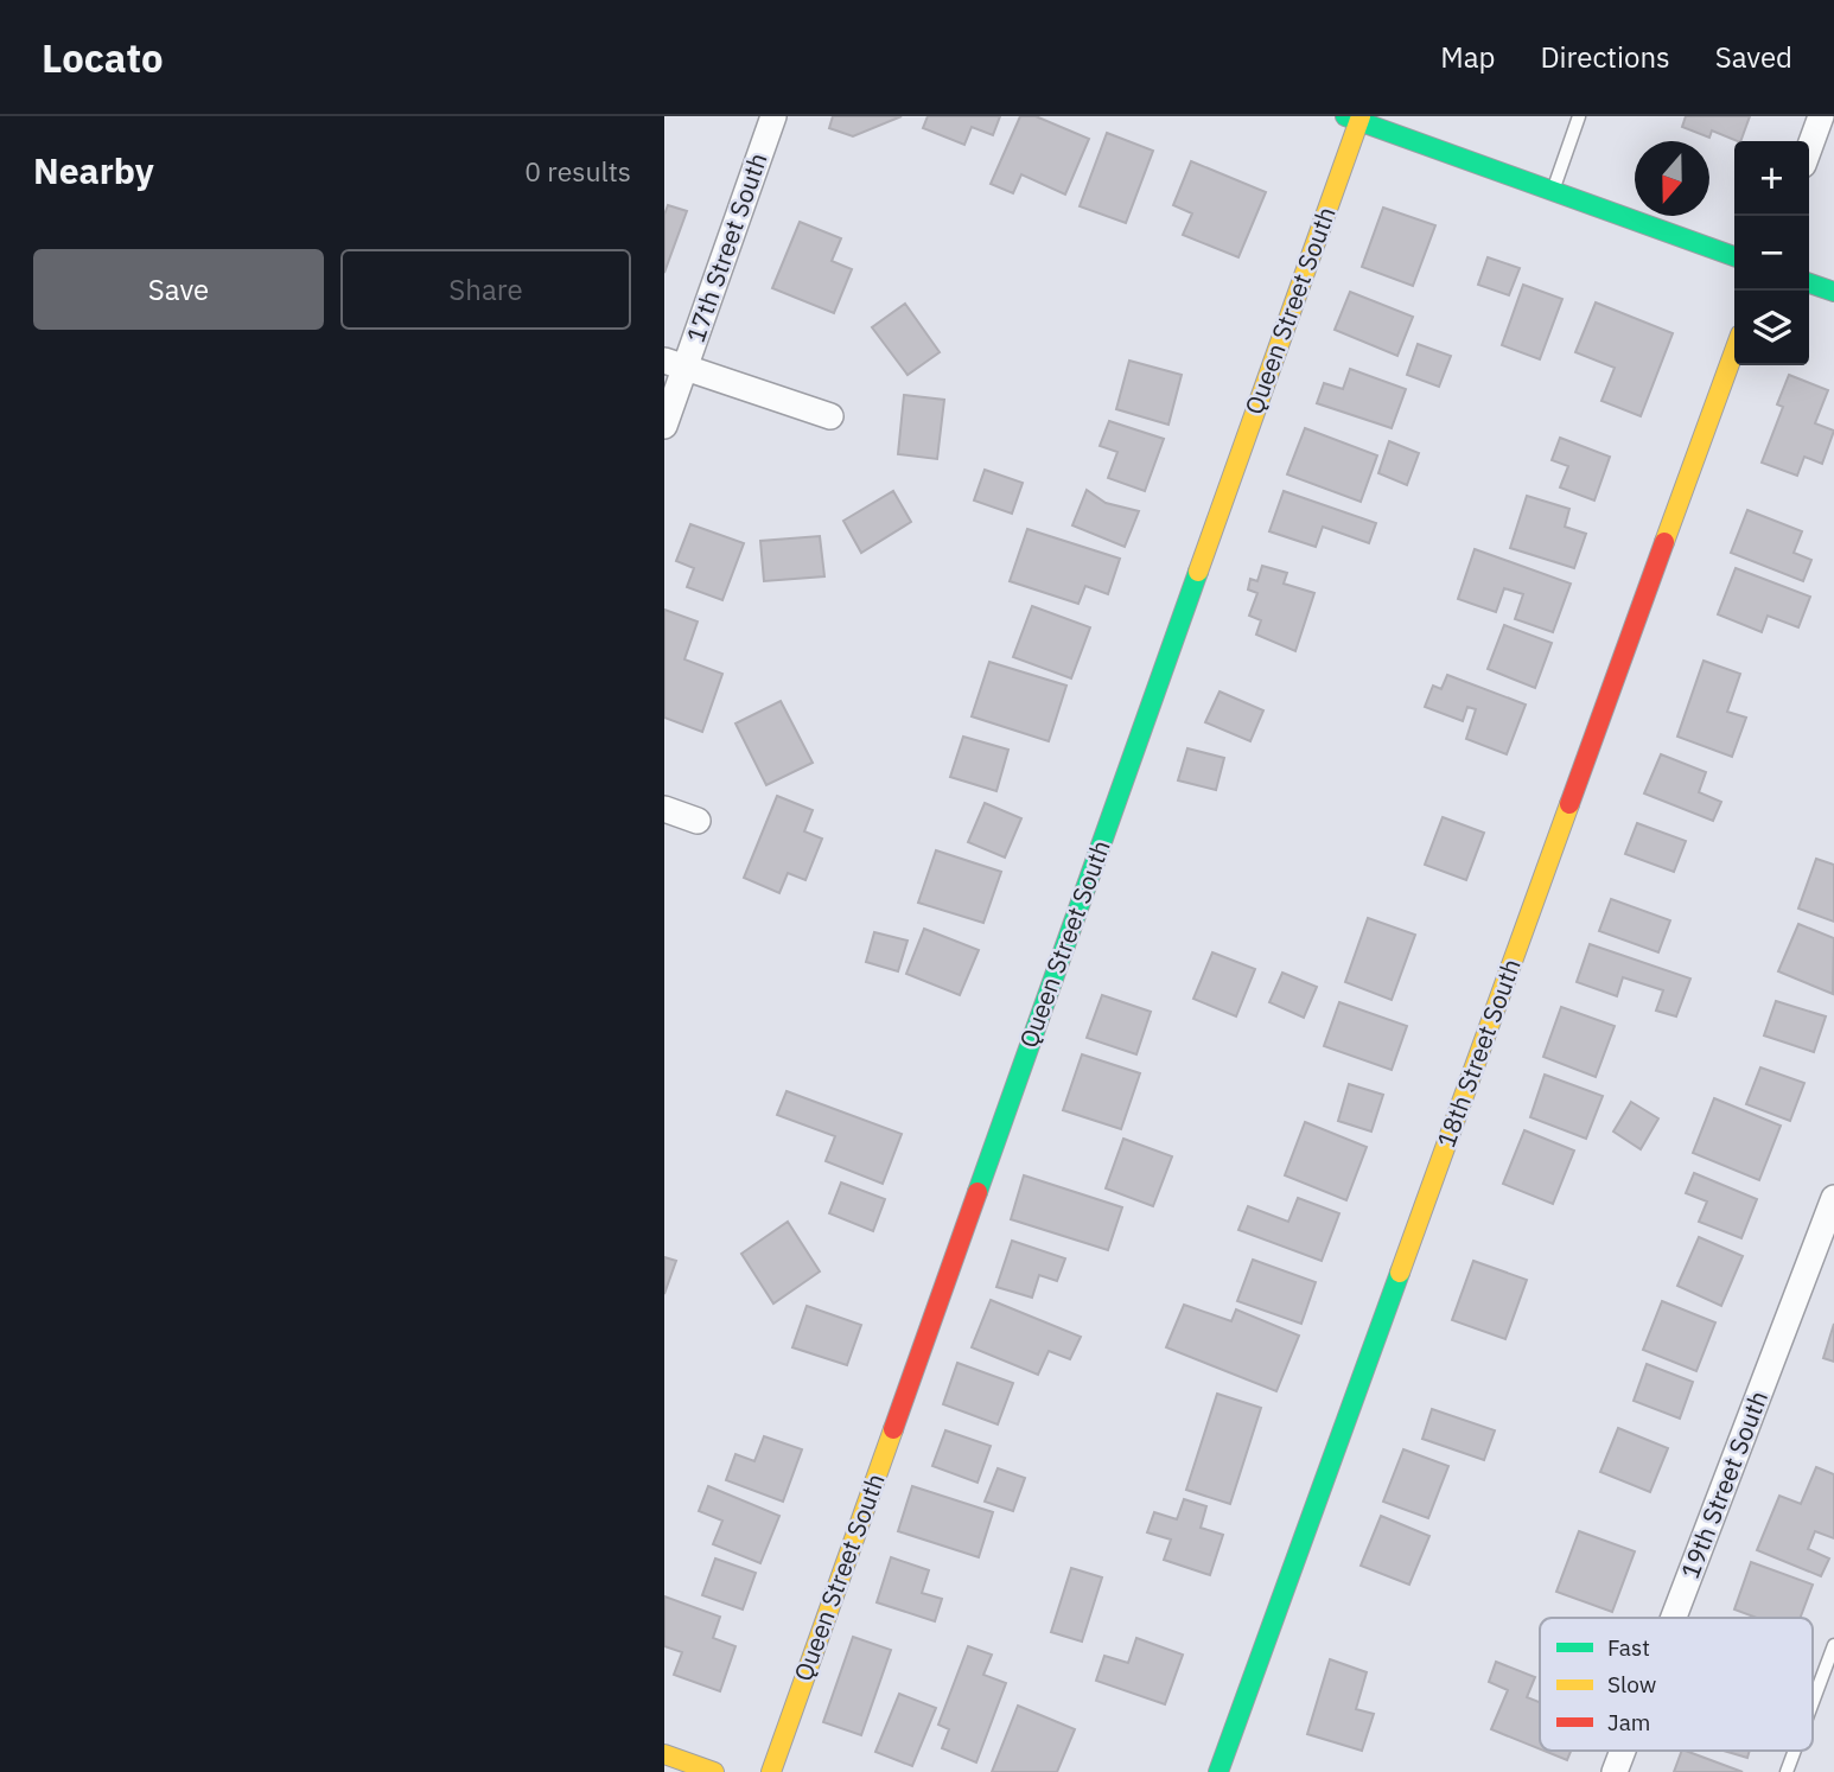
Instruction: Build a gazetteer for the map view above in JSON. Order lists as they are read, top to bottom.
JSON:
{
  "streets": {
    "street": [
      "17th Street South",
      "Queen Street South",
      "18th Street South",
      "19th Street South"
    ]
  },
  "legend": ["Fast", "Slow", "Jam"],
  "north": "bottom",
  "page": {
    "header": "Locato",
    "nav": ["Map", "Directions", "Saved"],
    "heading": ["Nearby", "0 results"],
    "map_buttons": ["+", "−"],
    "buttons": ["Save", "Share"]
  }
}
